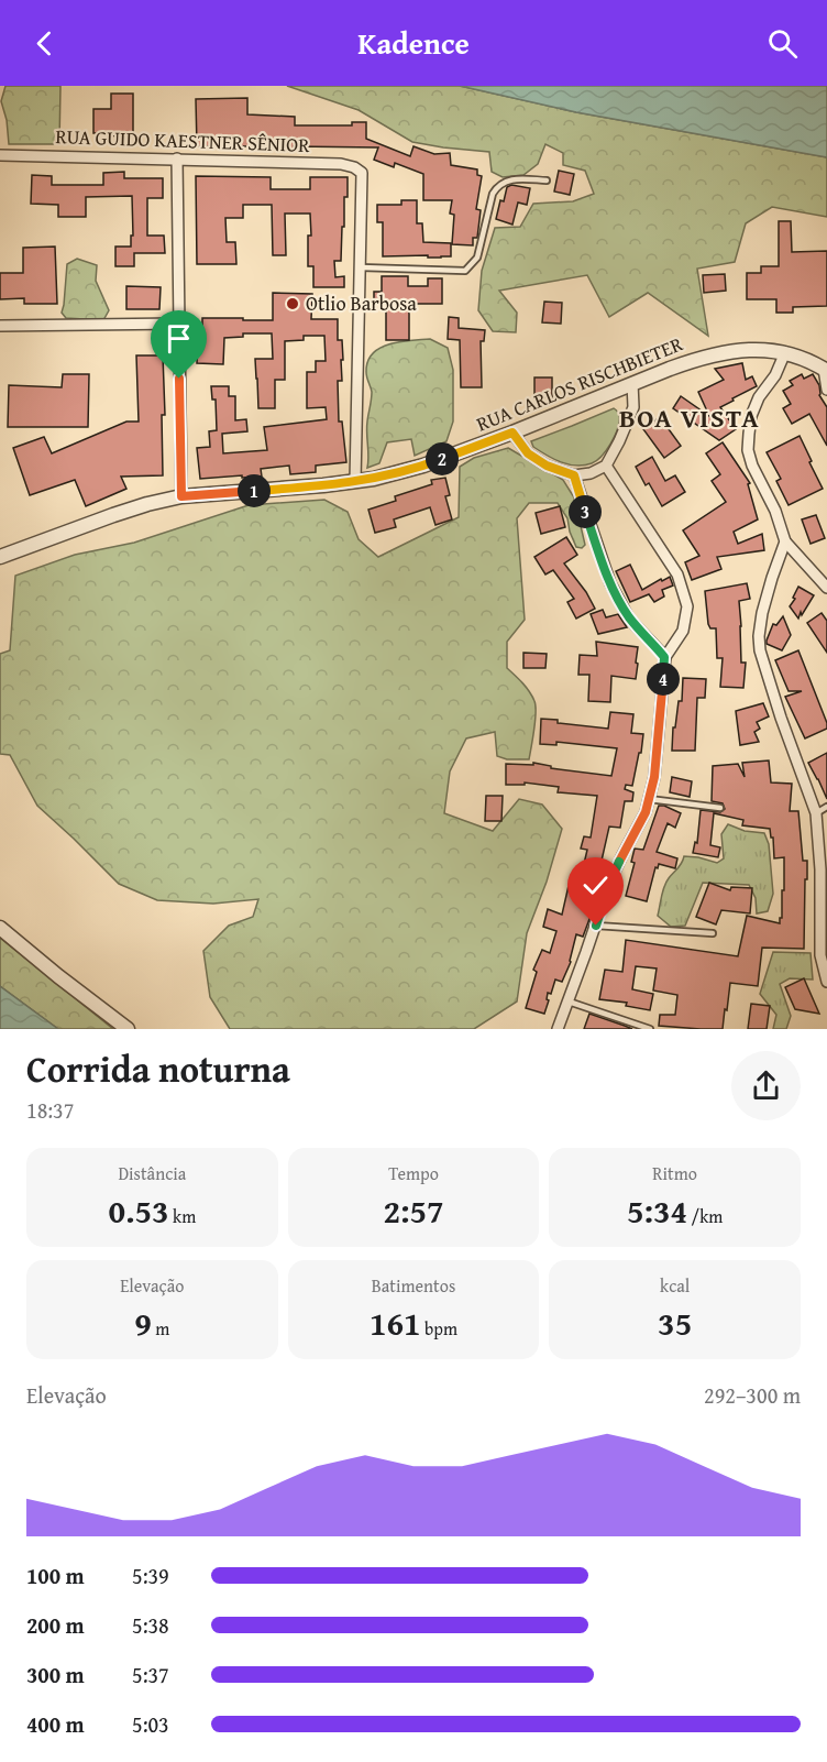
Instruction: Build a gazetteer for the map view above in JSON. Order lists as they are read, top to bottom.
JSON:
{
  "streets": {
    "street": ["RUA GUIDO KAESTNER SÊNIOR", "RUA CARLOS RISCHBIETER"]
  },
  "districts": ["BOA VISTA"],
  "places": ["Otlio Barbosa"],
  "page": {
    "header": "Kadence",
    "pins": [
      "2",
      "1",
      "3",
      "4"
    ],
    "heading": ["Corrida noturna", "18:37"],
    "stats": [
      ["Distância", "0.53 km"],
      ["Tempo", "2:57"],
      ["Ritmo", "5:34 /km"],
      ["Elevação", "9 m"],
      ["Batimentos", "161 bpm"],
      ["kcal", "35"]
    ],
    "chart": ["Elevação", "292–300 m"],
    "list": [
      {
        "name": "100 m",
        "note": "5:39"
      },
      {
        "name": "200 m",
        "note": "5:38"
      },
      {
        "name": "300 m",
        "note": "5:37"
      },
      {
        "name": "400 m",
        "note": "5:03"
      }
    ]
  }
}
